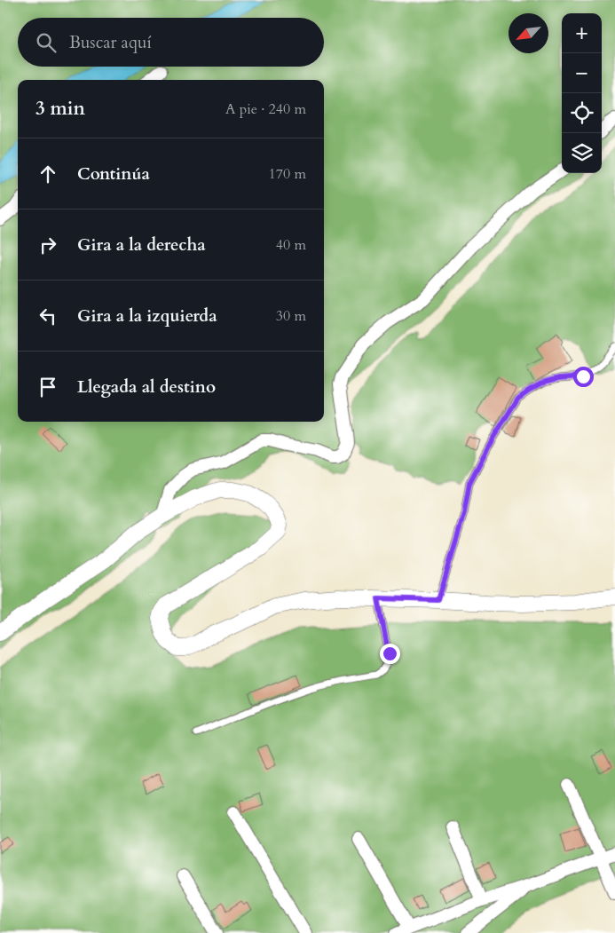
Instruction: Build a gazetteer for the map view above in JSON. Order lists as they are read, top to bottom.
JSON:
{
  "north": "bottom left",
  "page": {
    "map_buttons": ["+", "−"],
    "search": "Buscar aquí",
    "heading": ["3 min", "A pie · 240 m"],
    "list": [
      ["Continúa", "170 m"],
      ["Gira a la derecha", "40 m"],
      ["Gira a la izquierda", "30 m"],
      "Llegada al destino"
    ]
  }
}
